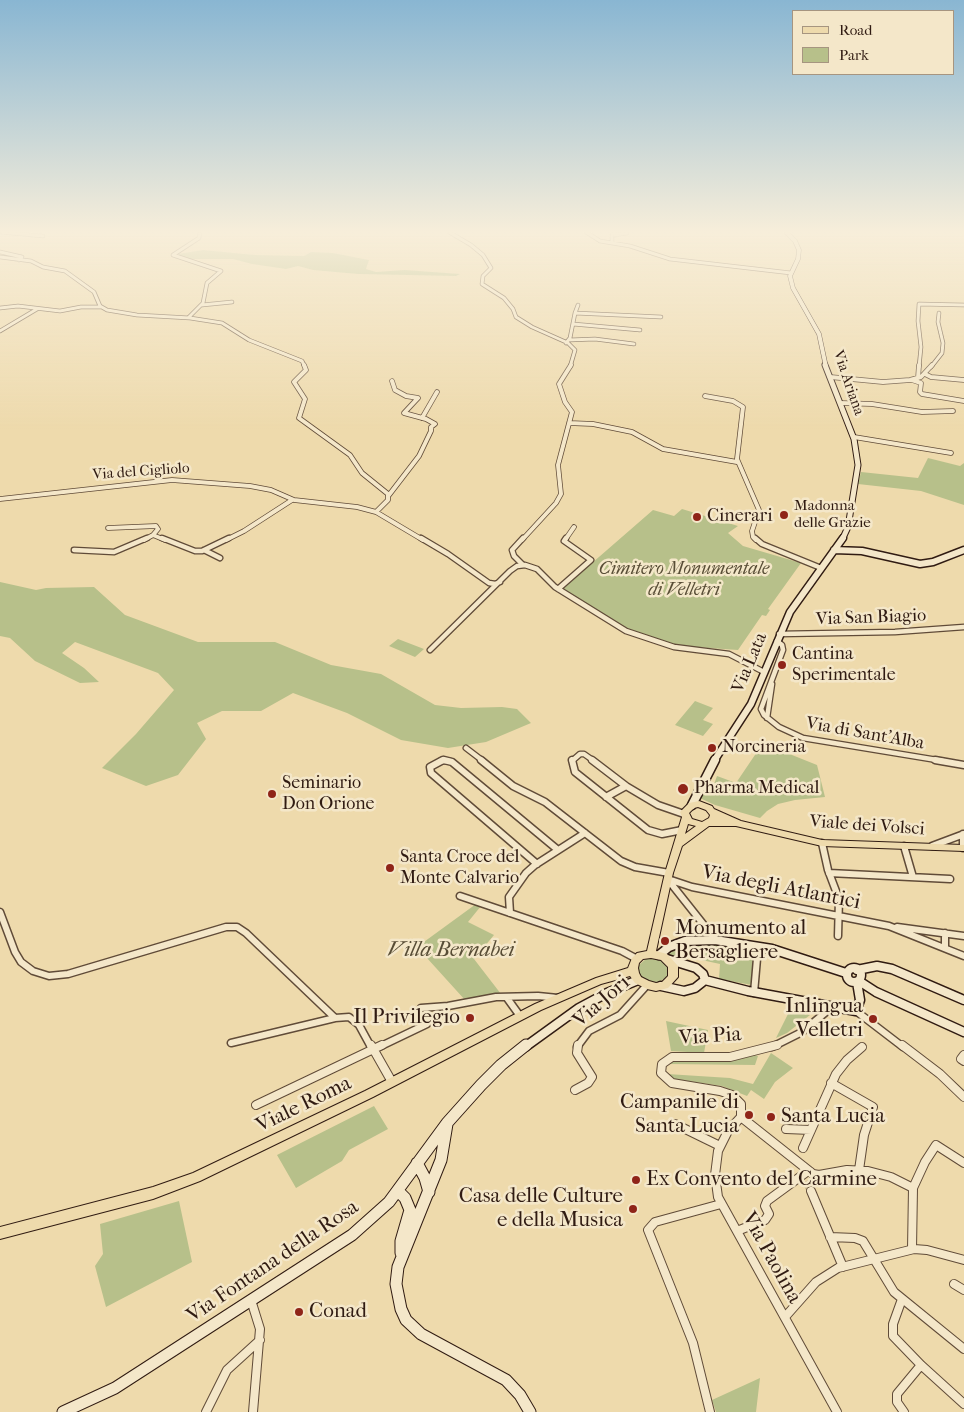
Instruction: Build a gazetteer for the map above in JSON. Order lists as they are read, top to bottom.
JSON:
{
  "streets": {
    "main road": [
      "Via Ariana",
      "Via Lata",
      "Viale dei Volsci",
      "Viale Roma",
      "Via Fontana della Rosa"
    ],
    "street": [
      "Via del Cigliolo",
      "Via San Biagio",
      "Via di Sant'Alba",
      "Via degli Atlantici",
      "Via Jori",
      "Via Pia",
      "Via Paolina"
    ]
  },
  "crossings": [
    ["Via Ariana", "Via Lata"],
    ["Via San Biagio", "Via Lata"],
    ["Via San Biagio", "Via di Sant'Alba"],
    ["Via Lata", "Via di Sant'Alba"],
    ["Via Lata", "Viale dei Volsci"],
    ["Via Jori", "Viale Roma"],
    ["Via Jori", "Via Fontana della Rosa"],
    ["Via Pia", "Via Paolina"],
    ["Viale Roma", "Via Fontana della Rosa"]
  ],
  "parks": ["Cimitero Monumentale di Velletri", "Villa Bernabei"],
  "places": [
    "Madonna delle Grazie",
    "Cinerari",
    "Cantina Sperimentale",
    "Norcineria",
    "Pharma Medical",
    "Seminario Don Orione",
    "Santa Croce del Monte Calvario",
    "Monumento al Bersagliere",
    "Il Privilegio",
    "Inlingua Velletri",
    "Campanile di Santa Lucia",
    "Santa Lucia",
    "Ex Convento del Carmine",
    "Casa delle Culture e della Musica",
    "Conad"
  ],
  "legend": ["Road", "Park"]
}
